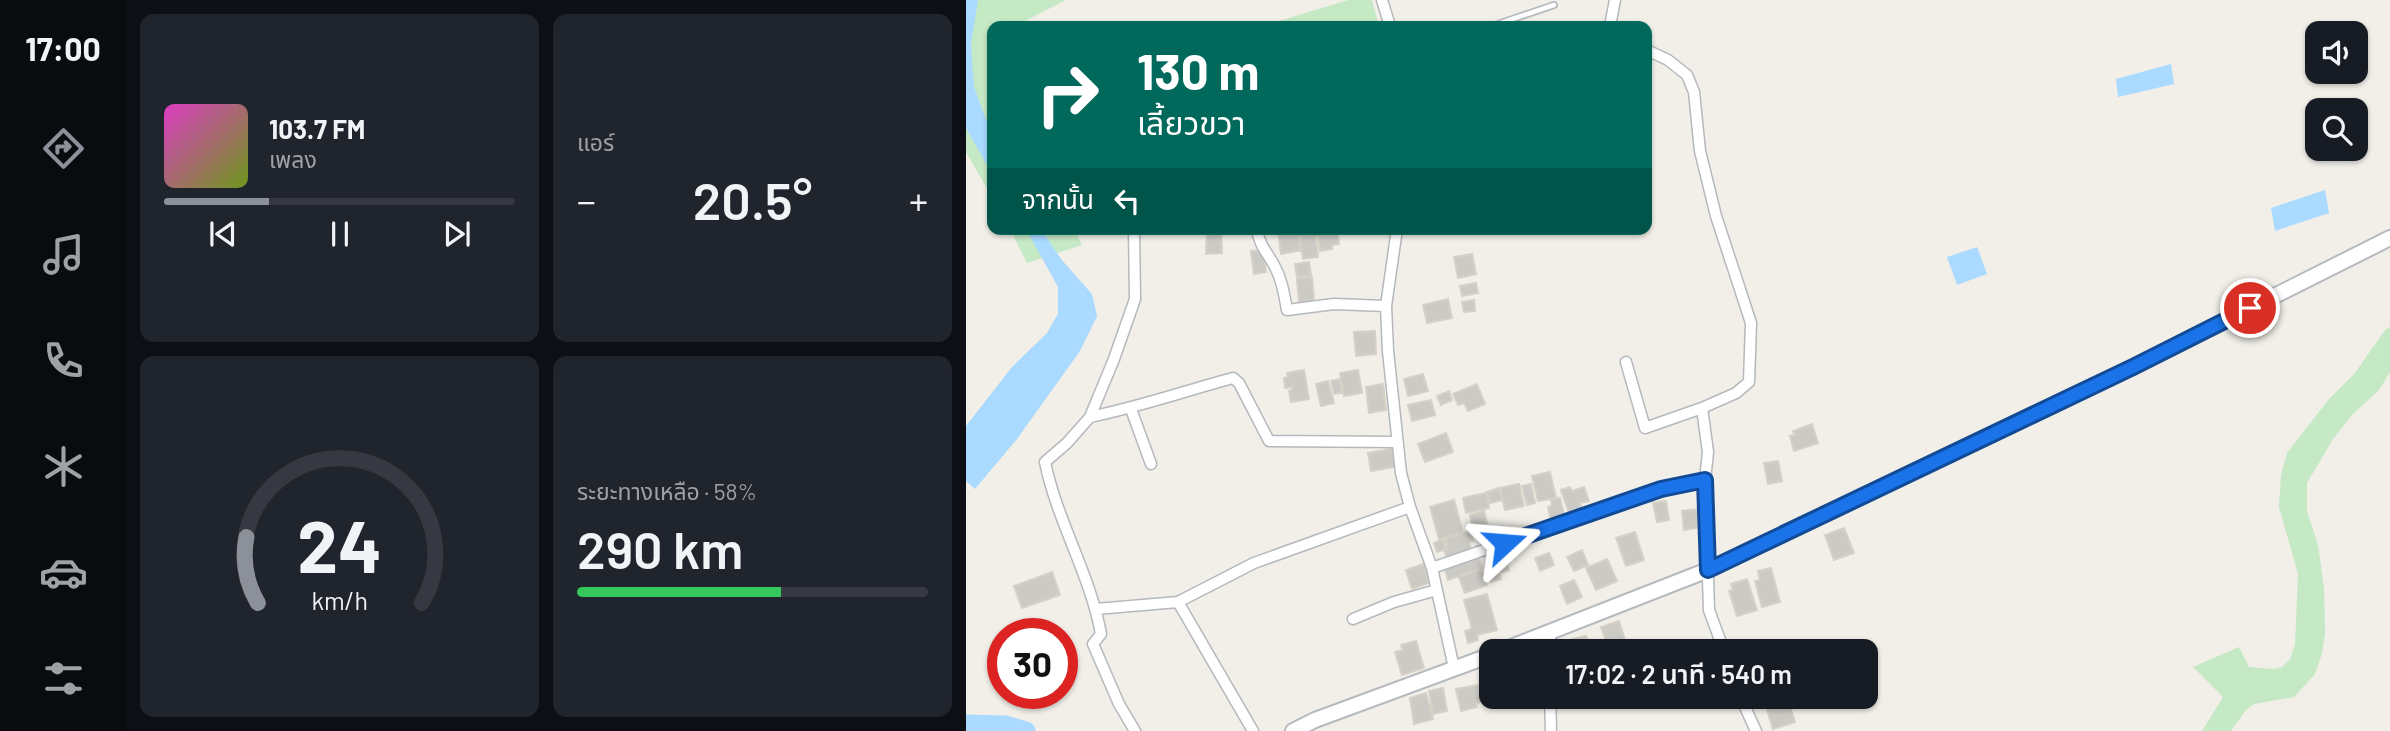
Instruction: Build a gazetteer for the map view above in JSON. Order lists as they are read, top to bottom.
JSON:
{
  "page": {
    "tabs": "17:00",
    "tile": [
      "แอร์",
      ["ระยะทางเหลือ · 58%", "290 km"]
    ],
    "turn": ["130 m", "เลี้ยวขวา"],
    "song": ["103.7 FM", "เพลง"],
    "then": "จากนั้น",
    "heat": ["−", "20.5°", "+"],
    "limit": "30",
    "trip": "17:02 · 2 นาที · 540 m",
    "gauge": ["24", "km/h"]
  }
}
